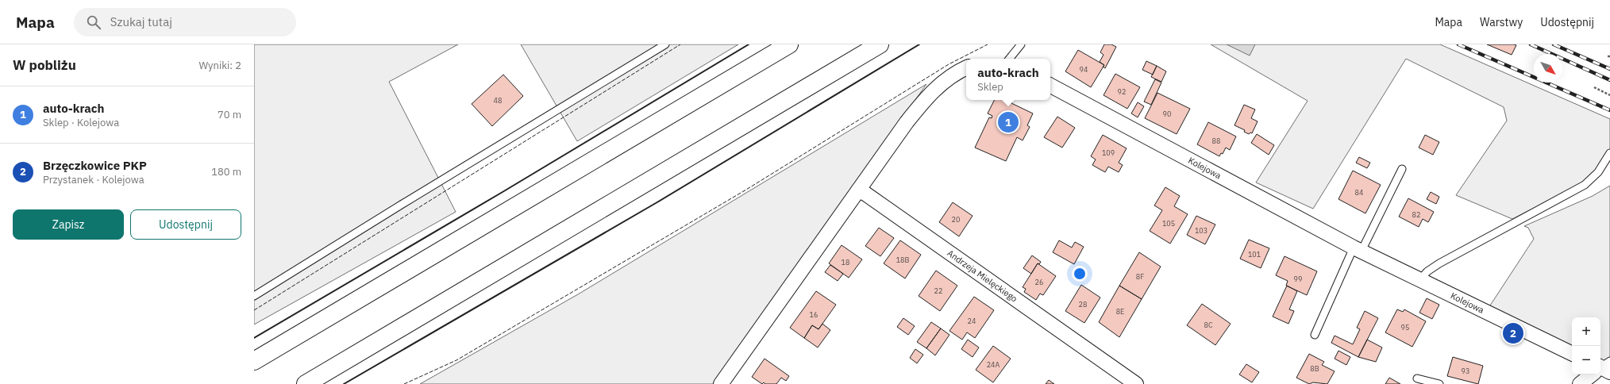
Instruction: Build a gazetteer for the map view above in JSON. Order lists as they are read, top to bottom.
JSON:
{
  "streets": {
    "street": ["Kolejowa", "Andrzeja Mielęckiego"]
  },
  "house_numbers": [
    "94",
    "92",
    "48",
    "90",
    "88",
    "109",
    "84",
    "82",
    "20",
    "105",
    "103",
    "101",
    "18B",
    "18",
    "8F",
    "99",
    "26",
    "22",
    "28",
    "8E",
    "16",
    "24",
    "8C",
    "95",
    "24A",
    "8B",
    "93"
  ],
  "north": "bottom right",
  "page": {
    "header": "Mapa",
    "search": "Szukaj tutaj",
    "nav": ["Mapa", "Warstwy", "Udostępnij"],
    "heading": ["W pobliżu", "Wyniki: 2"],
    "popup": ["auto-krach", "Sklep"],
    "list": [
      {
        "mark": "1",
        "name": "auto-krach",
        "note": "Sklep · Kolejowa",
        "value": "70 m"
      },
      {
        "mark": "2",
        "name": "Brzęczkowice PKP",
        "note": "Przystanek · Kolejowa",
        "value": "180 m"
      }
    ],
    "pins": ["1", "2"],
    "buttons": ["Zapisz", "Udostępnij"],
    "map_buttons": ["+", "−"]
  }
}
